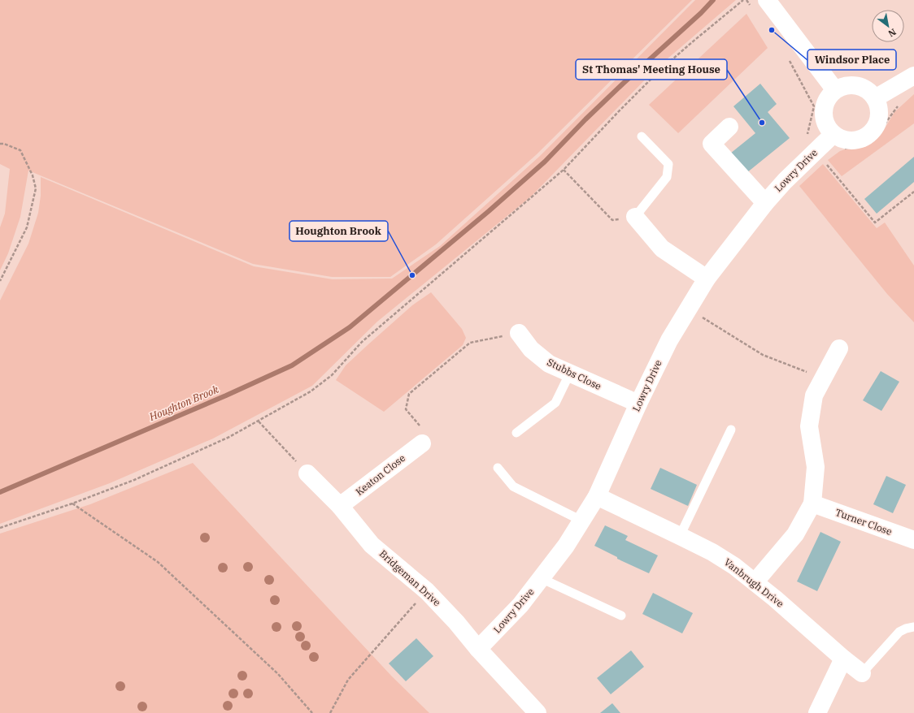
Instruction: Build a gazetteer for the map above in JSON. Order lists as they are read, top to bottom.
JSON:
{
  "streets": {
    "street": [
      "Lowry Drive",
      "Stubbs Close",
      "Keaton Close",
      "Turner Close",
      "Bridgeman Drive",
      "Vanbrugh Drive"
    ]
  },
  "crossings": [
    ["Lowry Drive", "Stubbs Close"],
    ["Lowry Drive", "Bridgeman Drive"],
    ["Lowry Drive", "Vanbrugh Drive"],
    ["Keaton Close", "Bridgeman Drive"]
  ],
  "water": ["Houghton Brook"],
  "places": ["Windsor Place", "St Thomas' Meeting House", "Houghton Brook"],
  "north": "bottom right"
}
